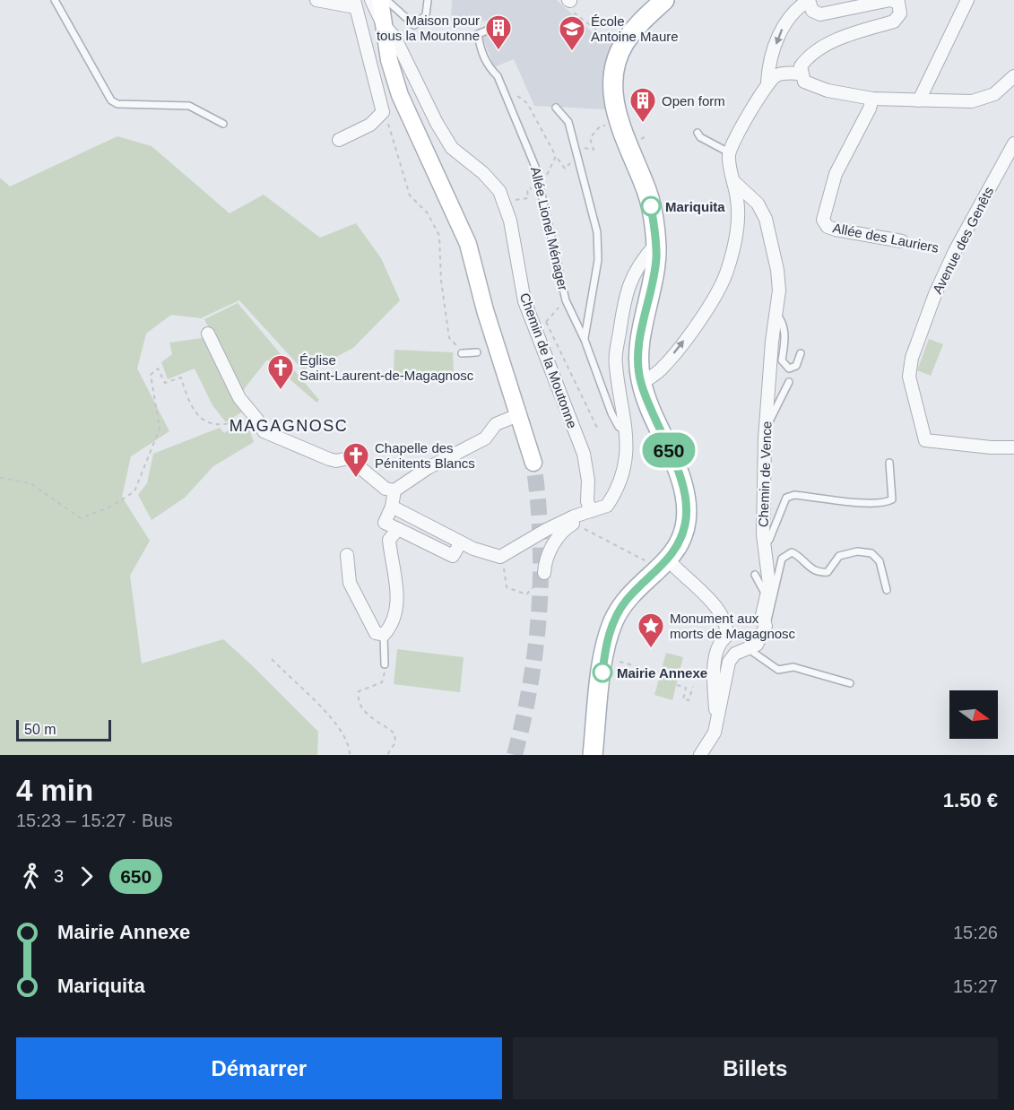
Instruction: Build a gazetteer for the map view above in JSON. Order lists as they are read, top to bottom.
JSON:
{
  "streets": {
    "street": [
      "Allée des Lauriers",
      "Avenue des Genêts",
      "Chemin de la Moutonne",
      "Chemin de Vence"
    ],
    "lane": ["Allée Lionel Ménager"]
  },
  "crossings": [
    ["Allée des Lauriers", "Avenue des Genêts"]
  ],
  "districts": ["MAGAGNOSC"],
  "places": {
    "building": ["Maison pour tous la Moutonne", "Open form"],
    "school or university": ["École Antoine Maure"],
    "other": ["Mariquita", "Mairie Annexe"],
    "church": ["Église Saint-Laurent-de-Magagnosc", "Chapelle des Pénitents Blancs"],
    "place": ["Monument aux morts de Magagnosc"]
  },
  "lines": ["bus line 650"],
  "scale_bar": "50 m",
  "north": "right",
  "page": {
    "on_map": "650",
    "scale": "50 m",
    "heading": ["4 min", "15:23 – 15:27 · Bus", "1.50 €"],
    "legs": ["3", "650"],
    "list": [
      {
        "name": "Mairie Annexe",
        "value": "15:26"
      },
      {
        "name": "Mariquita",
        "value": "15:27"
      }
    ],
    "buttons": ["Démarrer", "Billets"]
  }
}
